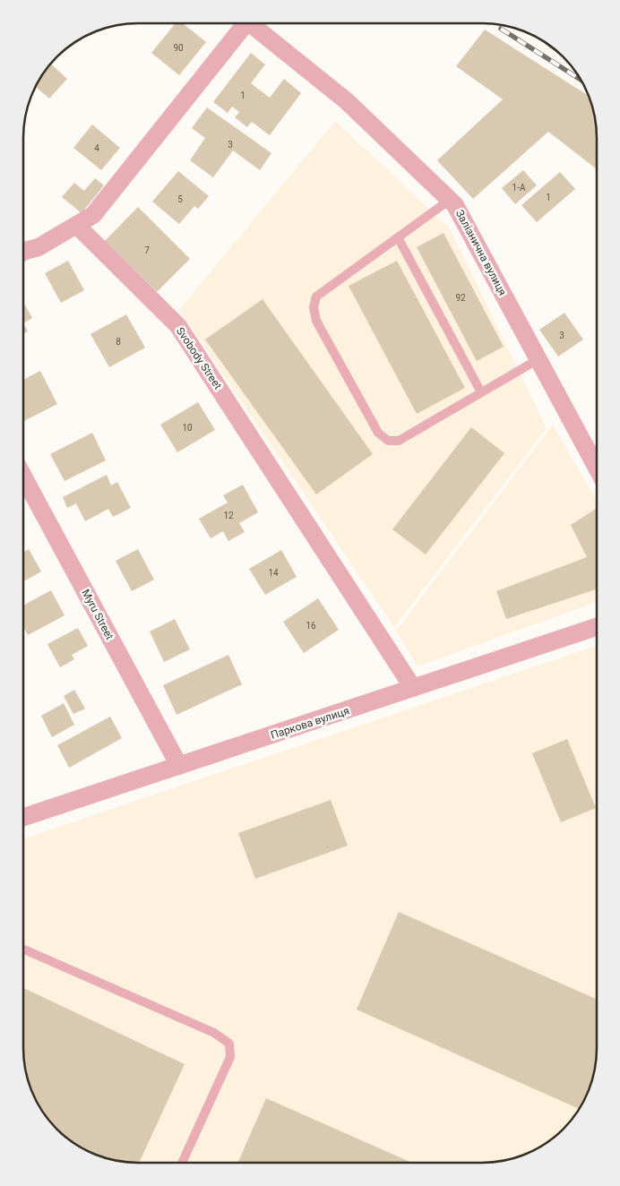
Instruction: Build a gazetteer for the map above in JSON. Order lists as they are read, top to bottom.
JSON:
{
  "streets": {
    "street": [
      "Залізнична вулиця",
      "Svobody Street",
      "Myru Street",
      "Паркова вулиця"
    ]
  },
  "crossings": [
    ["Svobody Street", "Паркова вулиця"],
    ["Myru Street", "Паркова вулиця"]
  ],
  "house_numbers": [
    "90",
    "1",
    "3",
    "4",
    "1-А",
    "1",
    "5",
    "7",
    "92",
    "3",
    "8",
    "10",
    "12",
    "14",
    "16"
  ]
}
